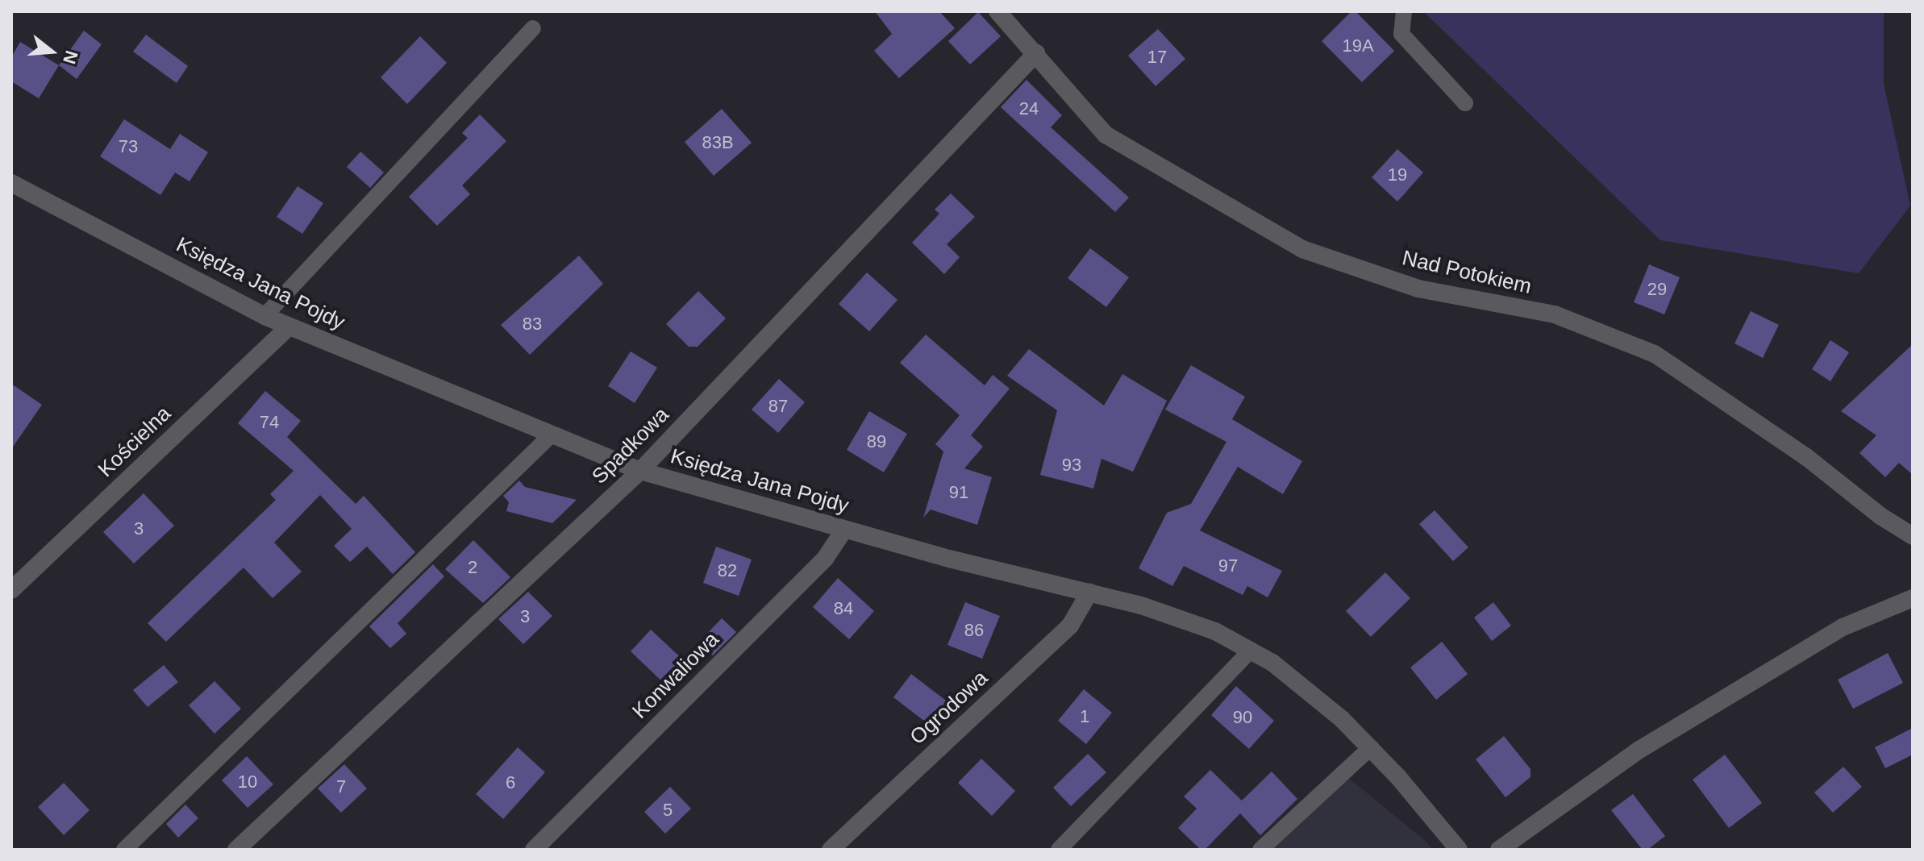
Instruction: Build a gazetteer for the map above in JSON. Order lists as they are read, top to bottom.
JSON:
{
  "streets": {
    "street": [
      "Nad Potokiem",
      "Księdza Jana Pojdy",
      "Kościelna",
      "Spadkowa",
      "Konwaliowa",
      "Ogrodowa"
    ]
  },
  "crossings": [
    ["Nad Potokiem", "Spadkowa"],
    ["Księdza Jana Pojdy", "Kościelna"],
    ["Księdza Jana Pojdy", "Spadkowa"],
    ["Księdza Jana Pojdy", "Konwaliowa"],
    ["Księdza Jana Pojdy", "Ogrodowa"]
  ],
  "house_numbers": [
    "19A",
    "17",
    "24",
    "83B",
    "73",
    "19",
    "29",
    "83",
    "87",
    "74",
    "89",
    "93",
    "91",
    "3",
    "97",
    "2",
    "82",
    "84",
    "3",
    "86",
    "1",
    "90",
    "10",
    "6",
    "7",
    "5"
  ],
  "north": "right"
}
